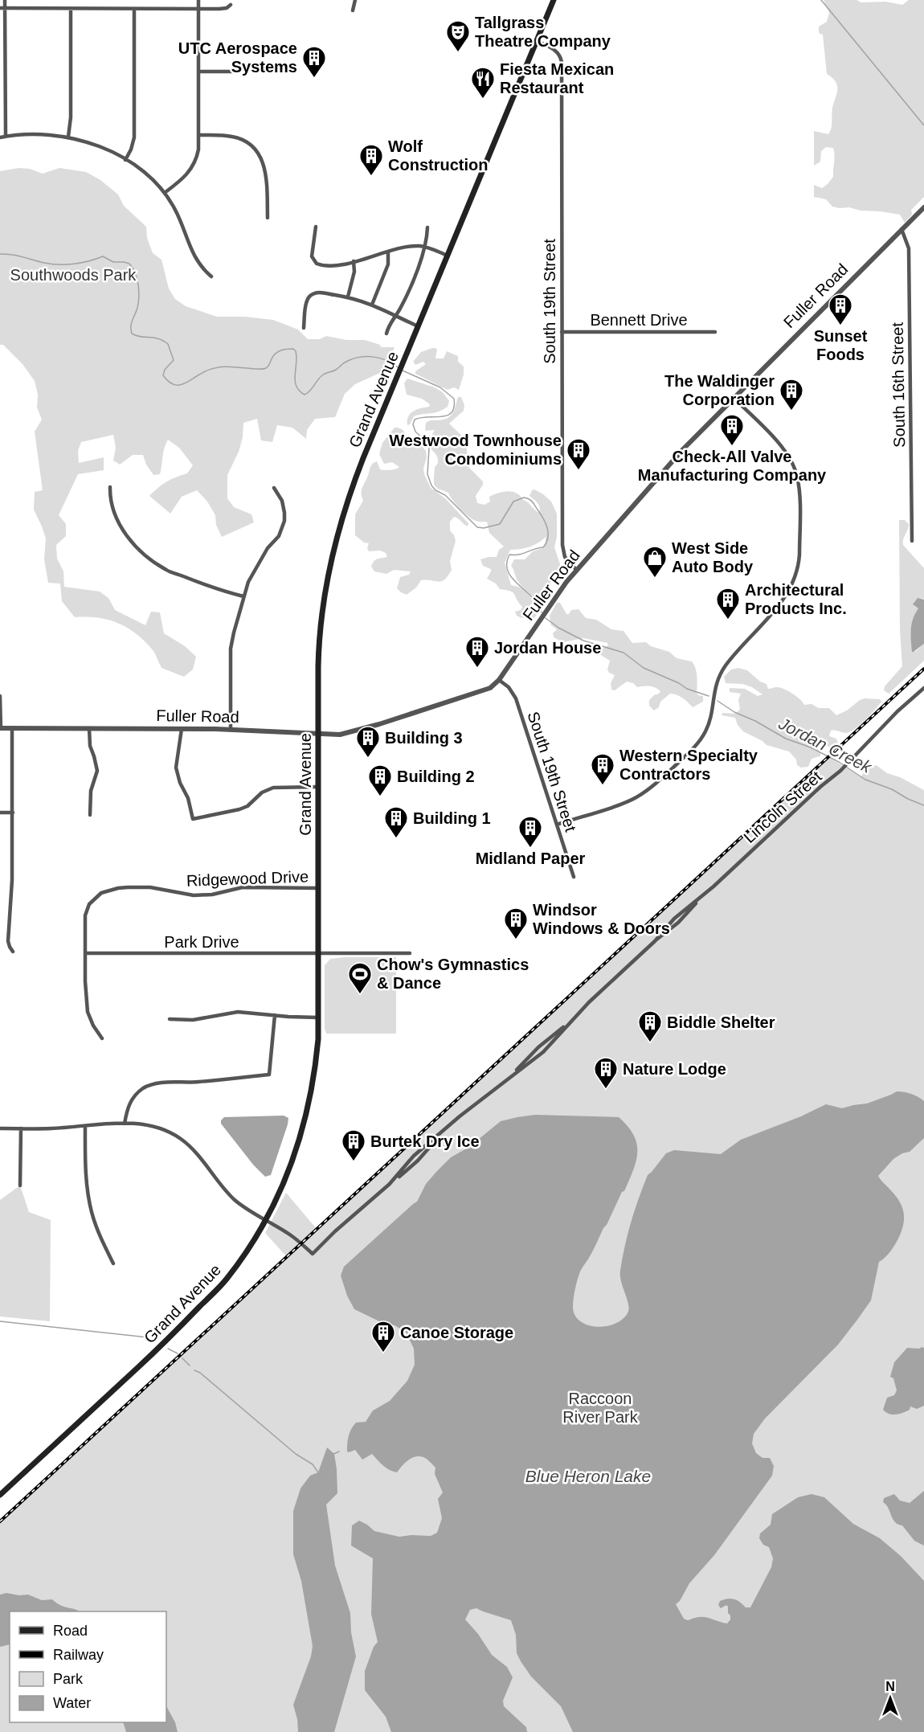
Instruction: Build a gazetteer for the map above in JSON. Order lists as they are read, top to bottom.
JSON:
{
  "streets": {
    "main road": ["Grand Avenue"],
    "street": [
      "Fuller Road",
      "South 19th Street",
      "Bennett Drive",
      "South 16th Street",
      "Lincoln Street",
      "Ridgewood Drive",
      "Park Drive"
    ]
  },
  "crossings": [
    ["Fuller Road", "South 19th Street"],
    ["Fuller Road", "South 16th Street"],
    ["Fuller Road", "Grand Avenue"],
    ["South 19th Street", "Bennett Drive"],
    ["South 19th Street", "Grand Avenue"],
    ["Grand Avenue", "Lincoln Street"],
    ["Grand Avenue", "Ridgewood Drive"],
    ["Grand Avenue", "Park Drive"],
    ["Ridgewood Drive", "Park Drive"]
  ],
  "water": ["Jordan Creek", "Blue Heron Lake"],
  "parks": ["Southwoods Park", "Raccoon River Park"],
  "places": {
    "theatre": ["Tallgrass Theatre Company"],
    "building": [
      "UTC Aerospace Systems",
      "Wolf Construction",
      "Sunset Foods",
      "The Waldinger Corporation",
      "Check-All Valve Manufacturing Company",
      "Westwood Townhouse Condominiums",
      "Architectural Products Inc.",
      "Jordan House",
      "Building 3",
      "Western Specialty Contractors",
      "Building 2",
      "Building 1",
      "Midland Paper",
      "Windsor Windows & Doors",
      "Biddle Shelter",
      "Nature Lodge",
      "Burtek Dry Ice",
      "Canoe Storage"
    ],
    "restaurant": ["Fiesta Mexican Restaurant"],
    "shop": ["West Side Auto Body"],
    "sports": ["Chow's Gymnastics & Dance"]
  },
  "legend": [
    "Road",
    "Railway",
    "Park",
    "Water"
  ],
  "north": "top"
}
